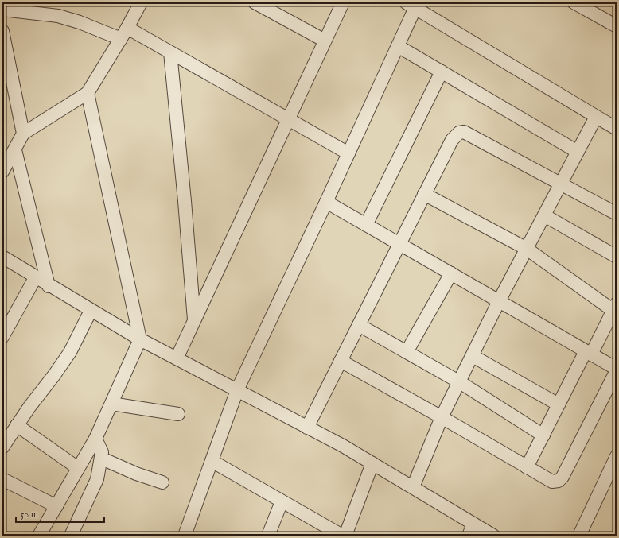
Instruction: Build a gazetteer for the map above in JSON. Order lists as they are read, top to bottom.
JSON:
{
  "scale_bar": "50 m"
}
